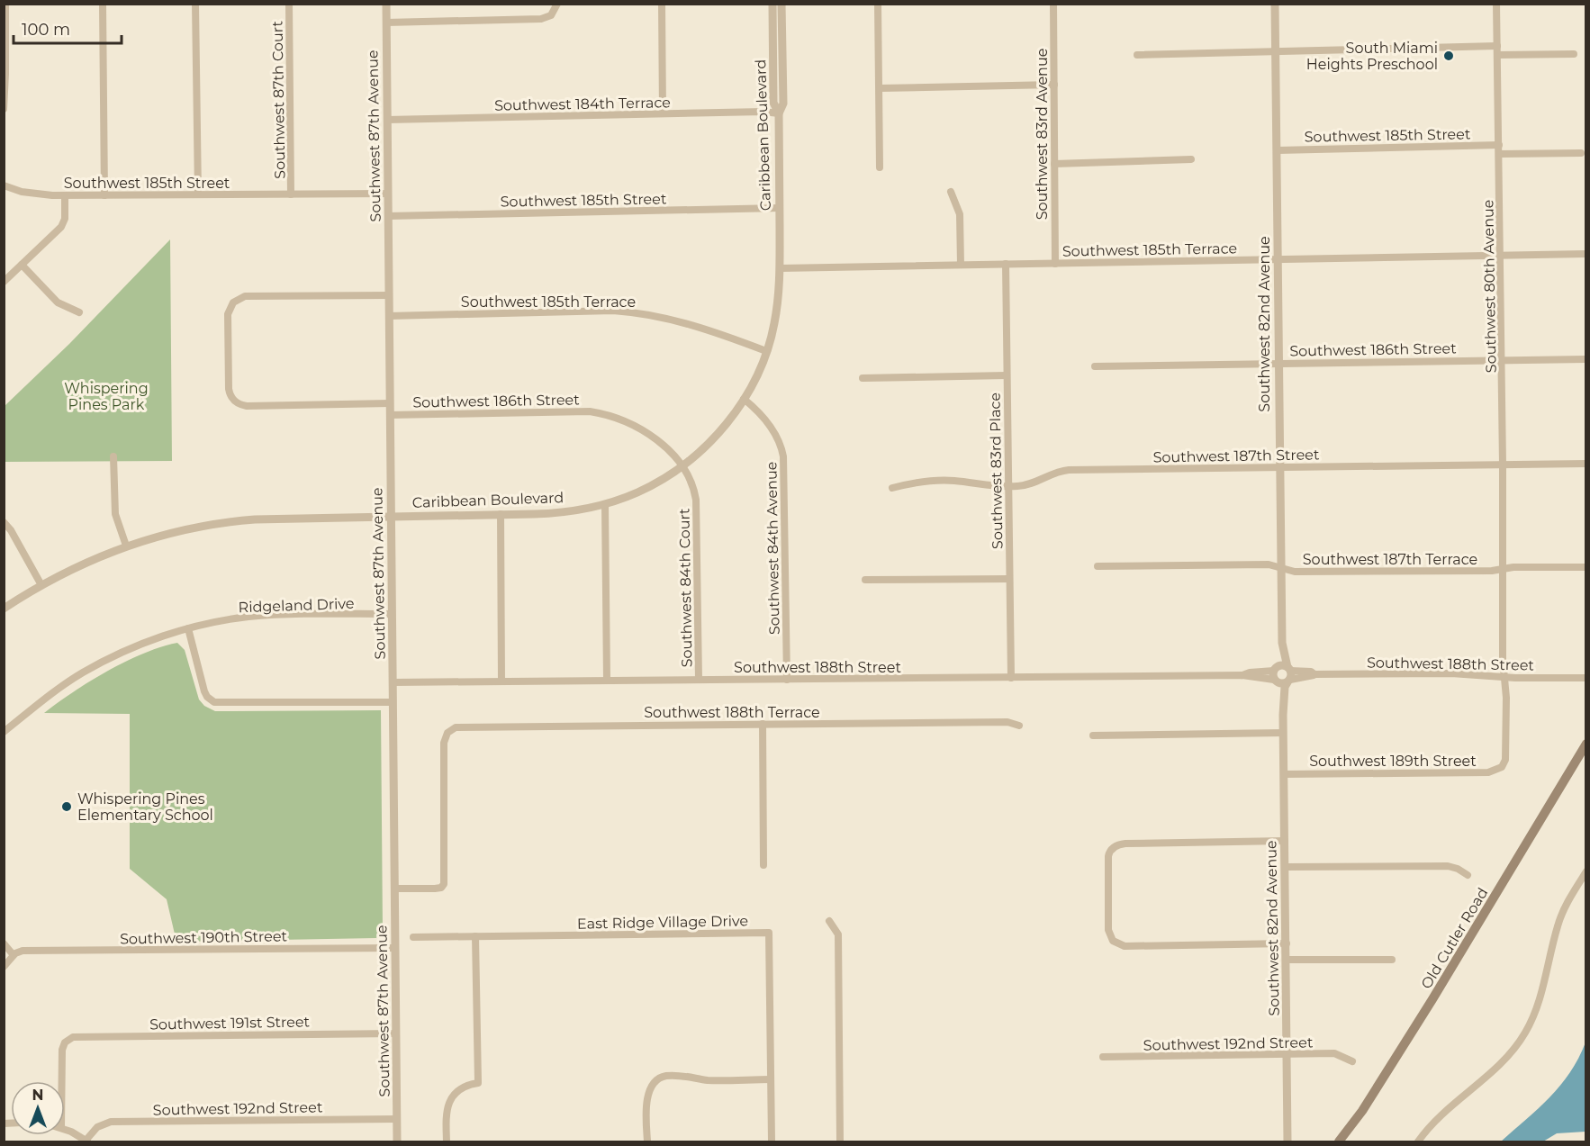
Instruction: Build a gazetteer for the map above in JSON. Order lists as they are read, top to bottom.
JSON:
{
  "streets": {
    "main road": ["Old Cutler Road"],
    "street": [
      "Southwest 87th Court",
      "Southwest 184th Terrace",
      "Southwest 83rd Avenue",
      "Caribbean Boulevard",
      "Southwest 185th Street",
      "Southwest 87th Avenue",
      "Southwest 185th Terrace",
      "Southwest 80th Avenue",
      "Southwest 82nd Avenue",
      "Southwest 186th Street",
      "Southwest 187th Street",
      "Southwest 83rd Place",
      "Southwest 84th Avenue",
      "Southwest 187th Terrace",
      "Southwest 84th Court",
      "Ridgeland Drive",
      "Southwest 188th Street",
      "Southwest 188th Terrace",
      "Southwest 189th Street",
      "East Ridge Village Drive",
      "Southwest 190th Street",
      "Southwest 191st Street",
      "Southwest 192nd Street"
    ]
  },
  "crossings": [
    ["Southwest 87th Court", "Southwest 185th Street"],
    ["Southwest 184th Terrace", "Caribbean Boulevard"],
    ["Southwest 184th Terrace", "Southwest 87th Avenue"],
    ["Southwest 83rd Avenue", "Southwest 185th Terrace"],
    ["Caribbean Boulevard", "Southwest 185th Street"],
    ["Caribbean Boulevard", "Southwest 87th Avenue"],
    ["Caribbean Boulevard", "Southwest 185th Terrace"],
    ["Caribbean Boulevard", "Southwest 186th Street"],
    ["Caribbean Boulevard", "Southwest 84th Avenue"],
    ["Caribbean Boulevard", "Southwest 84th Court"],
    ["Southwest 185th Street", "Southwest 87th Avenue"],
    ["Southwest 185th Street", "Southwest 80th Avenue"],
    ["Southwest 185th Street", "Southwest 82nd Avenue"],
    ["Southwest 87th Avenue", "Southwest 185th Terrace"],
    ["Southwest 87th Avenue", "Southwest 186th Street"],
    ["Southwest 87th Avenue", "Ridgeland Drive"],
    ["Southwest 87th Avenue", "Southwest 188th Street"],
    ["Southwest 87th Avenue", "Southwest 188th Terrace"],
    ["Southwest 87th Avenue", "Southwest 190th Street"],
    ["Southwest 87th Avenue", "Southwest 191st Street"],
    ["Southwest 87th Avenue", "Southwest 192nd Street"],
    ["Southwest 185th Terrace", "Southwest 80th Avenue"],
    ["Southwest 185th Terrace", "Southwest 82nd Avenue"],
    ["Southwest 185th Terrace", "Southwest 83rd Place"],
    ["Southwest 80th Avenue", "Southwest 186th Street"],
    ["Southwest 80th Avenue", "Southwest 187th Street"],
    ["Southwest 80th Avenue", "Southwest 187th Terrace"],
    ["Southwest 80th Avenue", "Southwest 188th Street"],
    ["Southwest 80th Avenue", "Southwest 189th Street"],
    ["Southwest 82nd Avenue", "Southwest 186th Street"],
    ["Southwest 82nd Avenue", "Southwest 187th Street"],
    ["Southwest 82nd Avenue", "Southwest 187th Terrace"],
    ["Southwest 82nd Avenue", "Southwest 188th Street"],
    ["Southwest 82nd Avenue", "Southwest 189th Street"],
    ["Southwest 82nd Avenue", "Southwest 192nd Street"],
    ["Southwest 186th Street", "Southwest 84th Court"],
    ["Southwest 187th Street", "Southwest 83rd Place"],
    ["Southwest 83rd Place", "Southwest 188th Street"],
    ["Southwest 84th Avenue", "Southwest 188th Street"],
    ["Southwest 84th Court", "Southwest 188th Street"],
    ["Southwest 188th Street", "Southwest 189th Street"]
  ],
  "parks": ["Whispering Pines Park"],
  "places": ["South Miami Heights Preschool", "Whispering Pines Elementary School"],
  "scale_bar": "100 m",
  "north": "top"
}
